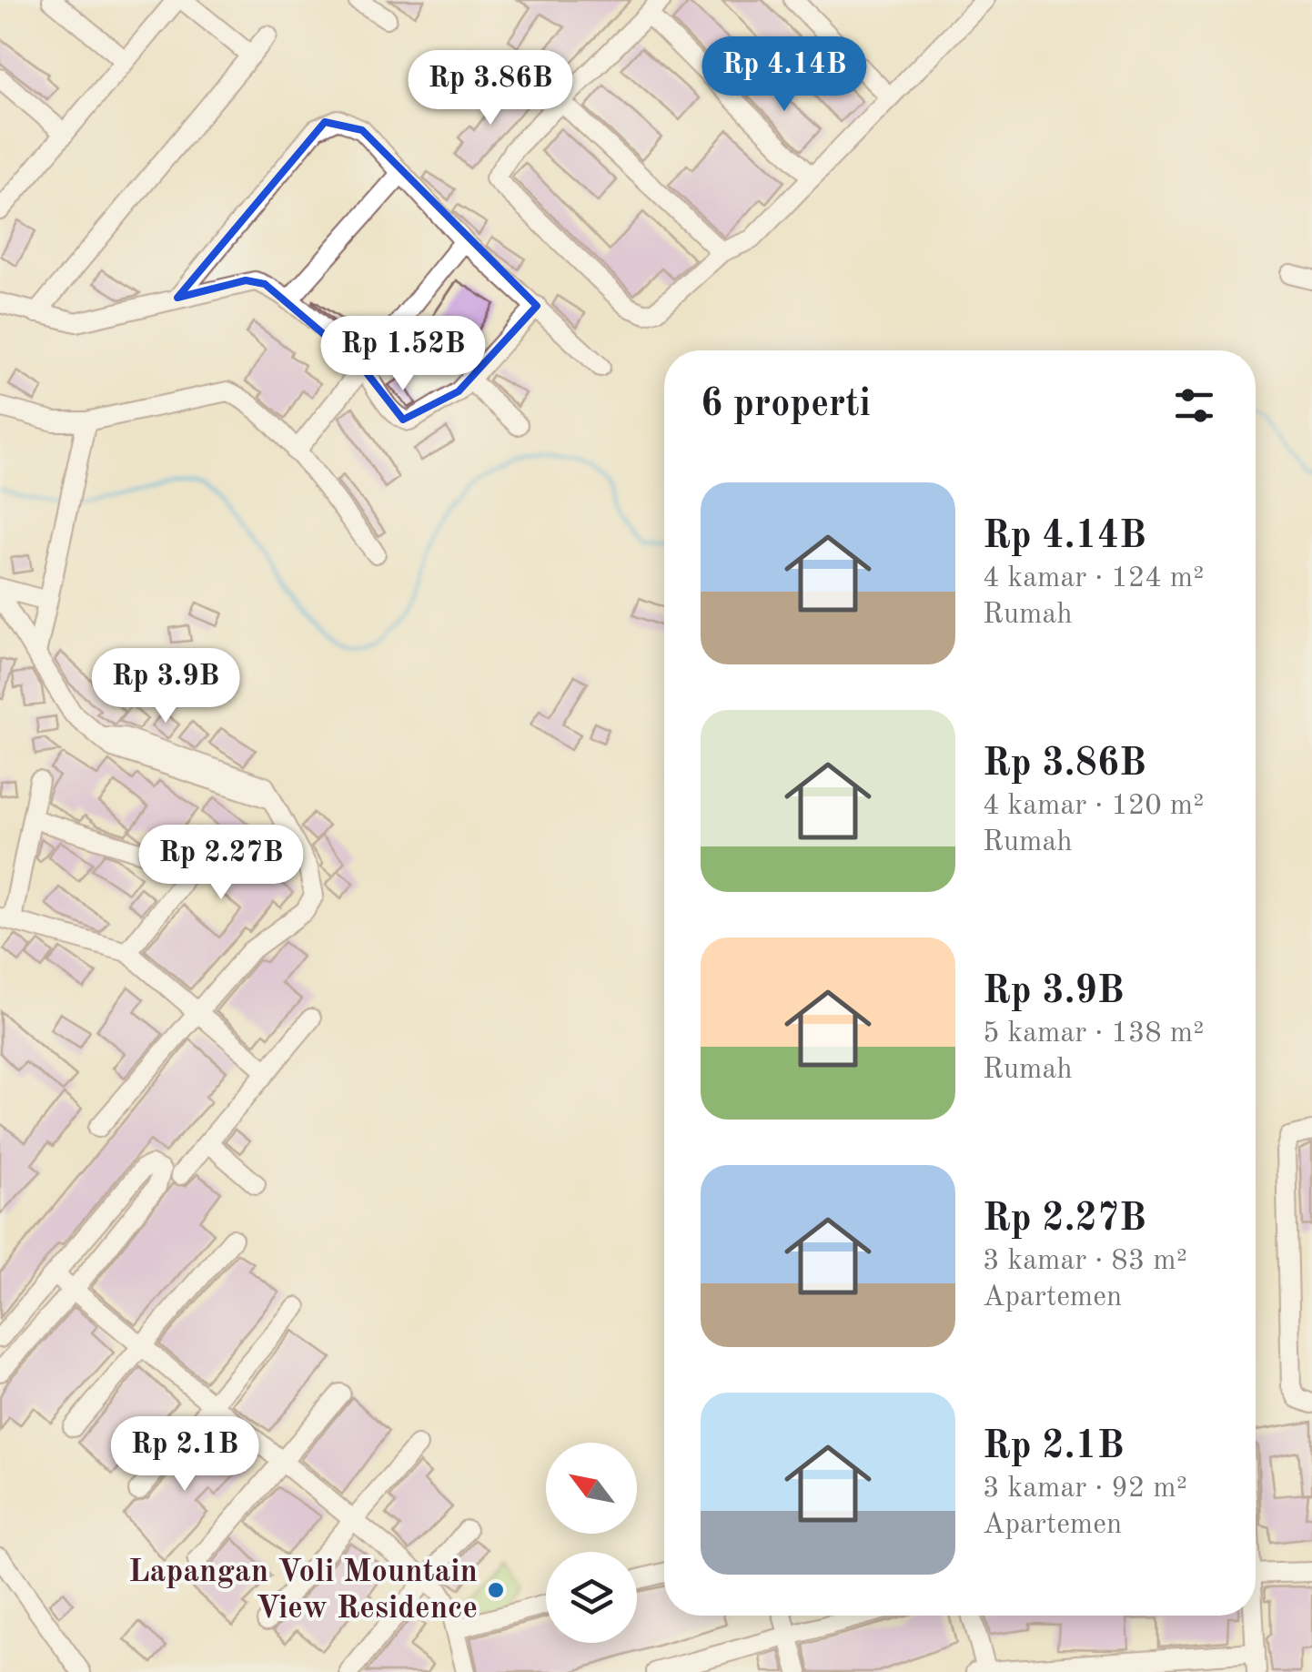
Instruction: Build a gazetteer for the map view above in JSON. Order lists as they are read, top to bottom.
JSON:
{
  "places": ["Lapangan Voli Mountain View Residence"],
  "north": "top left",
  "page": {
    "price": [
      "Rp 4.14B",
      "Rp 3.86B",
      "Rp 1.52B",
      "Rp 3.9B",
      "Rp 2.27B",
      "Rp 2.1B"
    ],
    "heading": "6 properti",
    "list": [
      {
        "name": "Rp 4.14B",
        "note": "4 kamar · 124 m² · Rumah"
      },
      {
        "name": "Rp 3.86B",
        "note": "4 kamar · 120 m² · Rumah"
      },
      {
        "name": "Rp 3.9B",
        "note": "5 kamar · 138 m² · Rumah"
      },
      {
        "name": "Rp 2.27B",
        "note": "3 kamar · 83 m² · Apartemen"
      },
      {
        "name": "Rp 2.1B",
        "note": "3 kamar · 92 m² · Apartemen"
      }
    ]
  }
}
